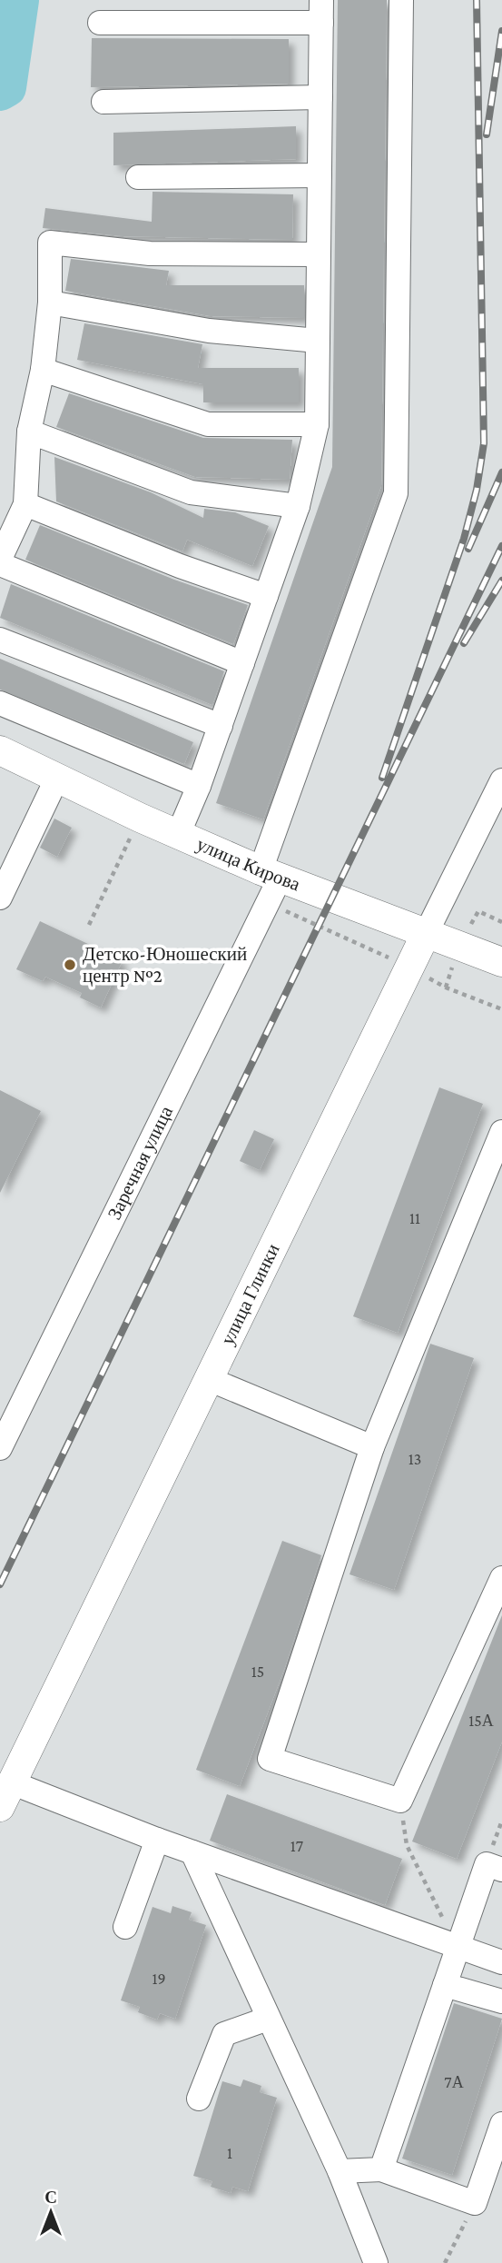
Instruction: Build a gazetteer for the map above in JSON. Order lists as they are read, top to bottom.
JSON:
{
  "streets": {
    "main road": ["улица Кирова", "улица Глинки"],
    "street": ["Заречная улица"]
  },
  "crossings": [
    ["улица Кирова", "Заречная улица"],
    ["улица Кирова", "улица Глинки"]
  ],
  "places": ["Детско-Юношеский центр №2"],
  "house_numbers": [
    "11",
    "13",
    "15",
    "15А",
    "17",
    "19",
    "7А",
    "1"
  ],
  "north": "top"
}
